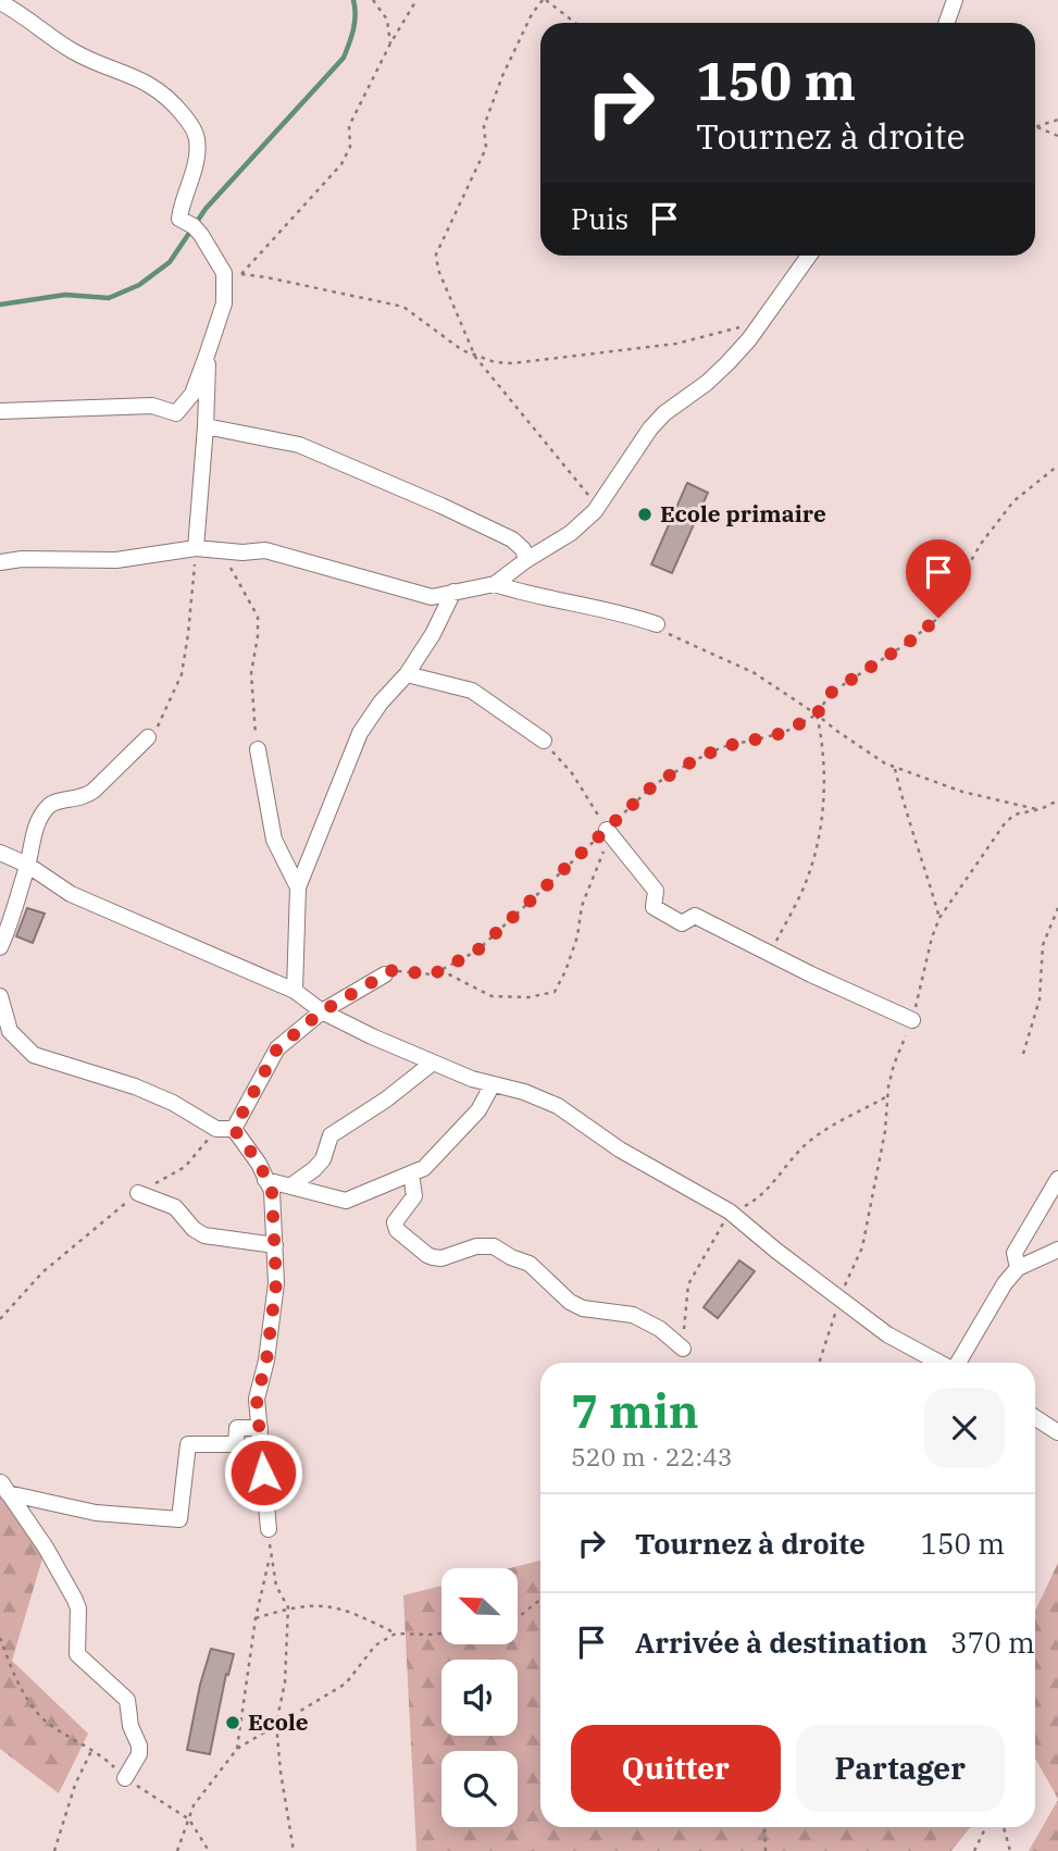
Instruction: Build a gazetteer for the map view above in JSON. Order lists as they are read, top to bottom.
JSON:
{
  "places": ["Ecole primaire", "Ecole"],
  "north": "top left",
  "page": {
    "turn": ["150 m", "Tournez à droite"],
    "then": "Puis",
    "heading": ["7 min", "520 m · 22:43"],
    "list": [
      {
        "name": "Tournez à droite",
        "value": "150 m"
      },
      {
        "name": "Arrivée à destination",
        "value": "370 m"
      }
    ],
    "buttons": ["Quitter", "Partager"]
  }
}
